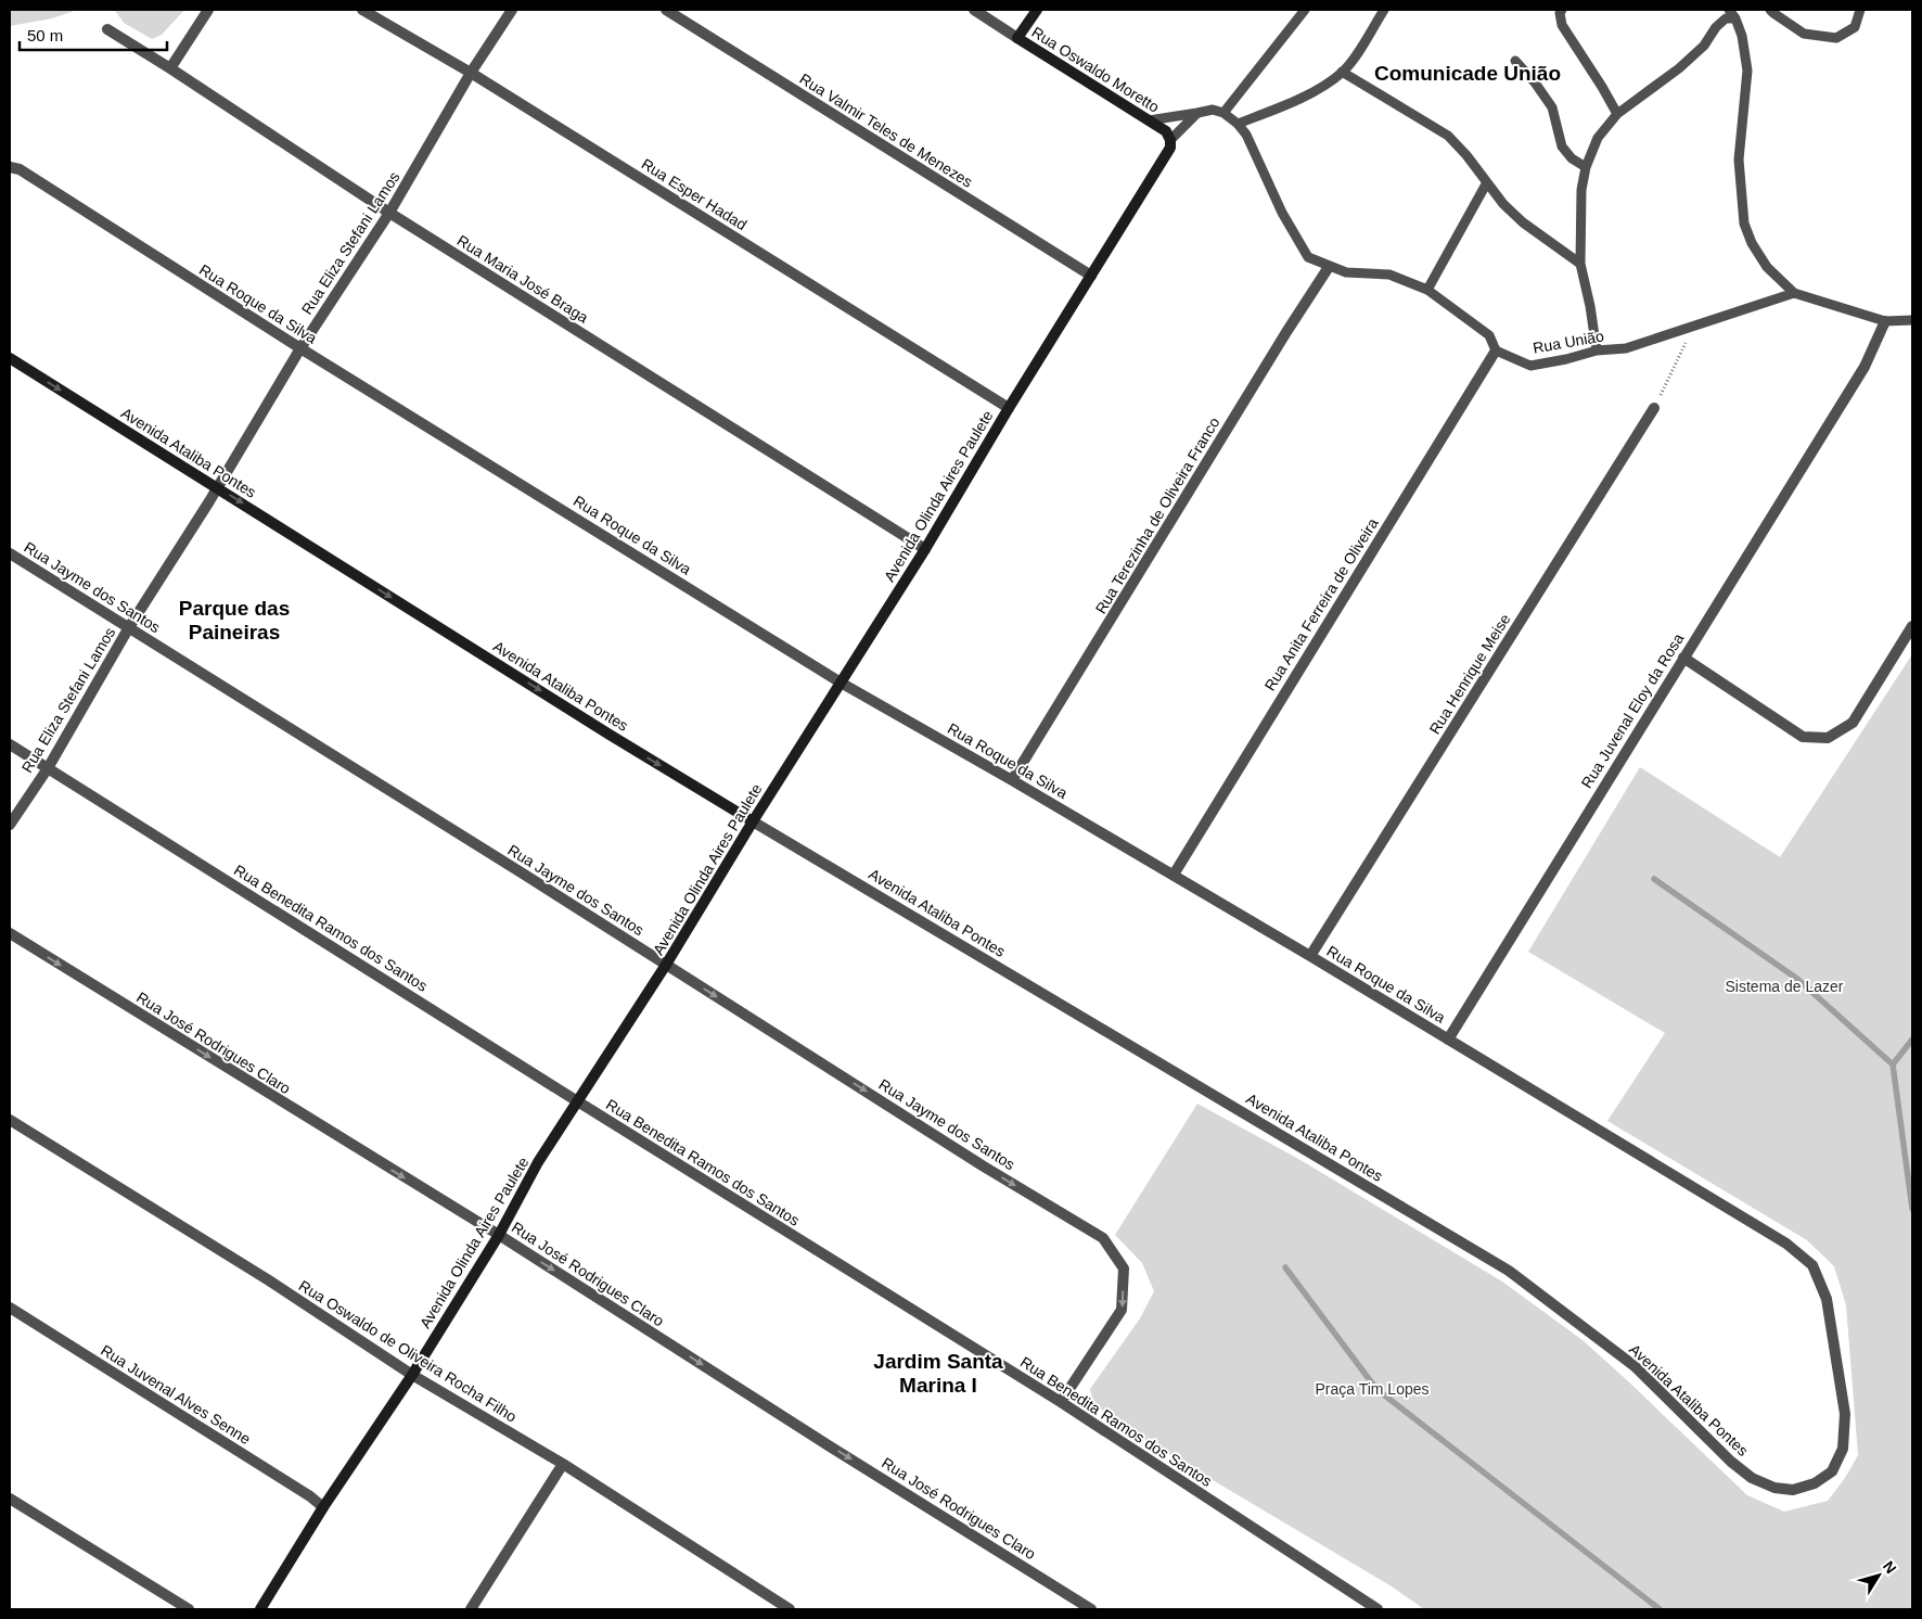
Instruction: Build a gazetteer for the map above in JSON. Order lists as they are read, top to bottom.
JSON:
{
  "streets": {
    "street": [
      "Rua Oswaldo Moretto",
      "Rua Valmir Teles de Menezes",
      "Rua Esper Hadad",
      "Rua Eliza Stefani Lamos",
      "Rua Maria José Braga",
      "Rua Roque da Silva",
      "Avenida Ataliba Pontes",
      "Avenida Olinda Aires Paulete",
      "Rua Terezinha de Oliveira Franco",
      "Rua Jayme dos Santos",
      "Rua Anita Ferreira de Oliveira",
      "Rua Henrique Meise",
      "Rua Juvenal Eloy da Rosa",
      "Rua Benedita Ramos dos Santos",
      "Rua José Rodrigues Claro",
      "Rua Oswaldo de Oliveira Rocha Filho",
      "Rua Juvenal Alves Senne"
    ],
    "lane": ["Rua União"]
  },
  "crossings": [
    ["Rua Oswaldo Moretto", "Avenida Olinda Aires Paulete"],
    ["Rua Valmir Teles de Menezes", "Avenida Olinda Aires Paulete"],
    ["Rua Esper Hadad", "Rua Eliza Stefani Lamos"],
    ["Rua Esper Hadad", "Avenida Olinda Aires Paulete"],
    ["Rua Eliza Stefani Lamos", "Rua Maria José Braga"],
    ["Rua Eliza Stefani Lamos", "Rua Roque da Silva"],
    ["Rua Eliza Stefani Lamos", "Avenida Ataliba Pontes"],
    ["Rua Eliza Stefani Lamos", "Rua Jayme dos Santos"],
    ["Rua Eliza Stefani Lamos", "Rua Benedita Ramos dos Santos"],
    ["Rua Maria José Braga", "Avenida Olinda Aires Paulete"],
    ["Rua Roque da Silva", "Avenida Ataliba Pontes"],
    ["Rua Roque da Silva", "Avenida Olinda Aires Paulete"],
    ["Rua Roque da Silva", "Rua Terezinha de Oliveira Franco"],
    ["Rua Roque da Silva", "Rua Anita Ferreira de Oliveira"],
    ["Rua Roque da Silva", "Rua Henrique Meise"],
    ["Rua Roque da Silva", "Rua Juvenal Eloy da Rosa"],
    ["Rua União", "Rua Anita Ferreira de Oliveira"],
    ["Avenida Ataliba Pontes", "Avenida Olinda Aires Paulete"],
    ["Avenida Olinda Aires Paulete", "Rua Jayme dos Santos"],
    ["Avenida Olinda Aires Paulete", "Rua Benedita Ramos dos Santos"],
    ["Avenida Olinda Aires Paulete", "Rua José Rodrigues Claro"],
    ["Avenida Olinda Aires Paulete", "Rua Oswaldo de Oliveira Rocha Filho"],
    ["Avenida Olinda Aires Paulete", "Rua Juvenal Alves Senne"],
    ["Rua Jayme dos Santos", "Rua Benedita Ramos dos Santos"]
  ],
  "one_way": ["Avenida Ataliba Pontes", "Rua Jayme dos Santos", "Rua José Rodrigues Claro"],
  "districts": ["Comunicade União", "Parque das Paineiras", "Jardim Santa Marina I"],
  "parks": ["Sistema de Lazer", "Praça Tim Lopes"],
  "scale_bar": "50 m",
  "north": "top right"
}
